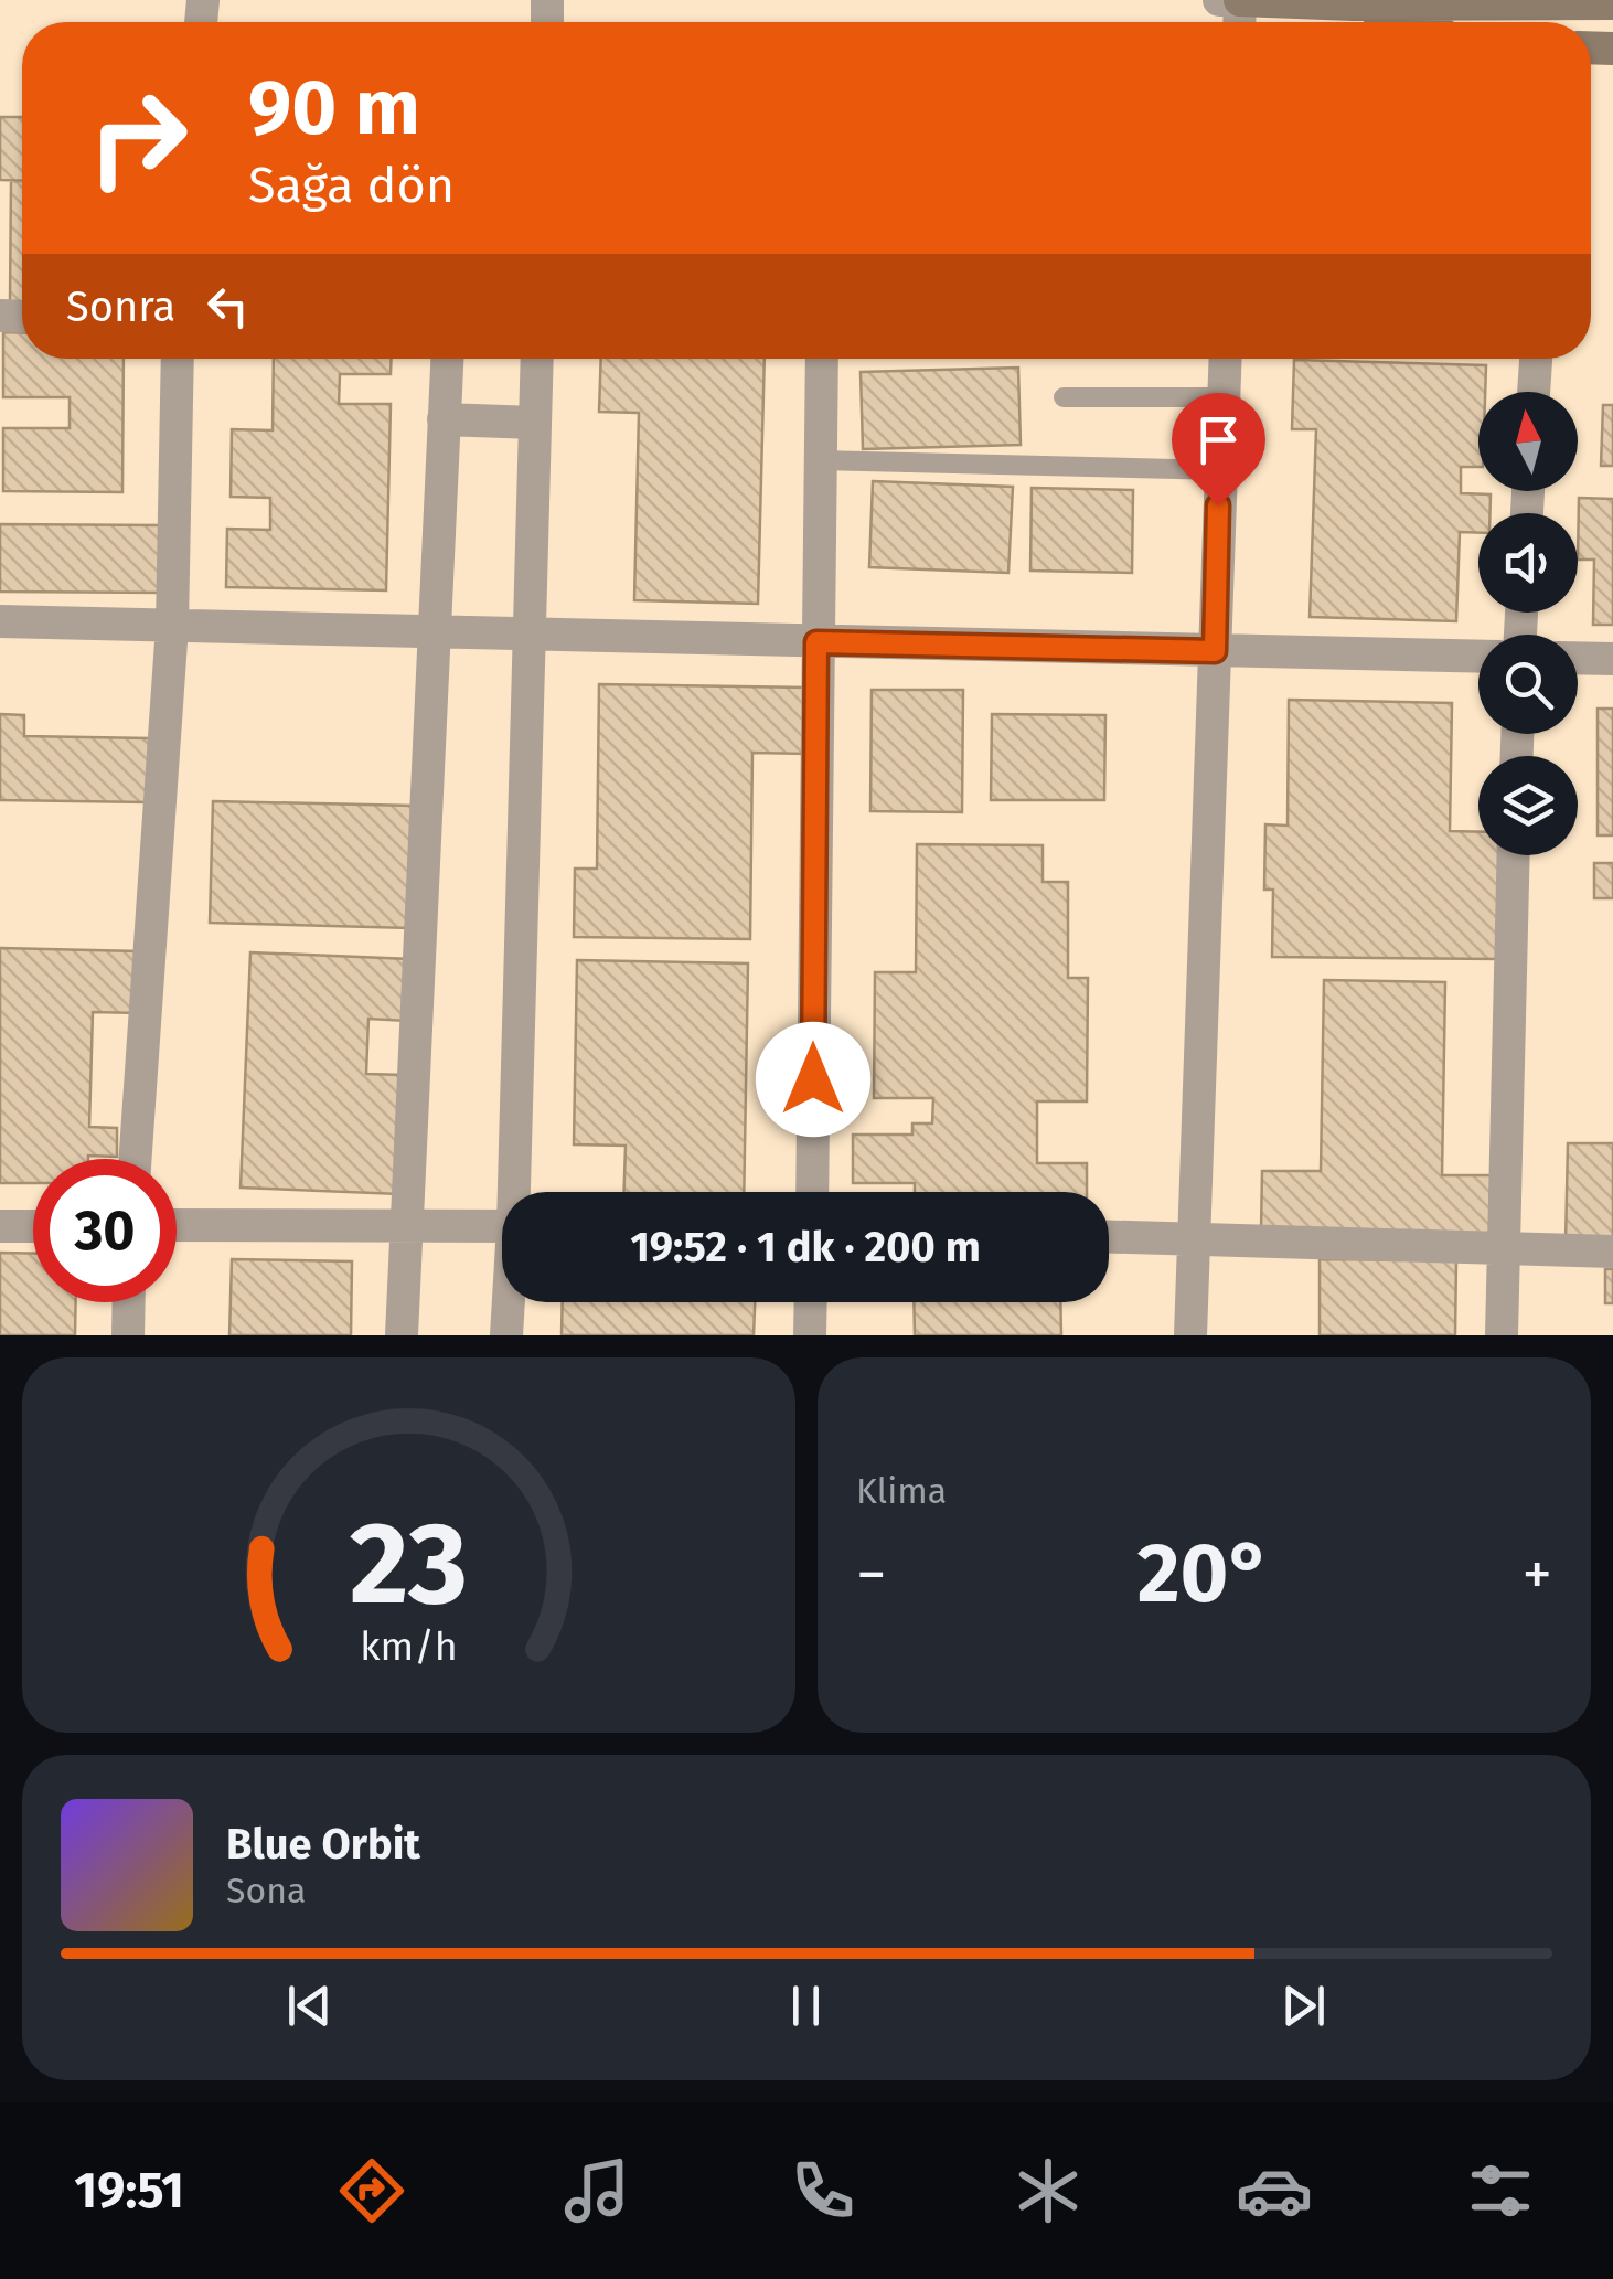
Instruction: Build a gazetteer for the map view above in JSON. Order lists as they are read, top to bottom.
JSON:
{
  "north": "top",
  "page": {
    "turn": ["90 m", "Sağa dön"],
    "then": "Sonra",
    "limit": "30",
    "trip": "19:52 · 1 dk · 200 m",
    "tile": "Klima",
    "heat": ["−", "20°", "+"],
    "song": ["Blue Orbit", "Sona"],
    "tabs": "19:51",
    "gauge": ["23", "km/h"]
  }
}
